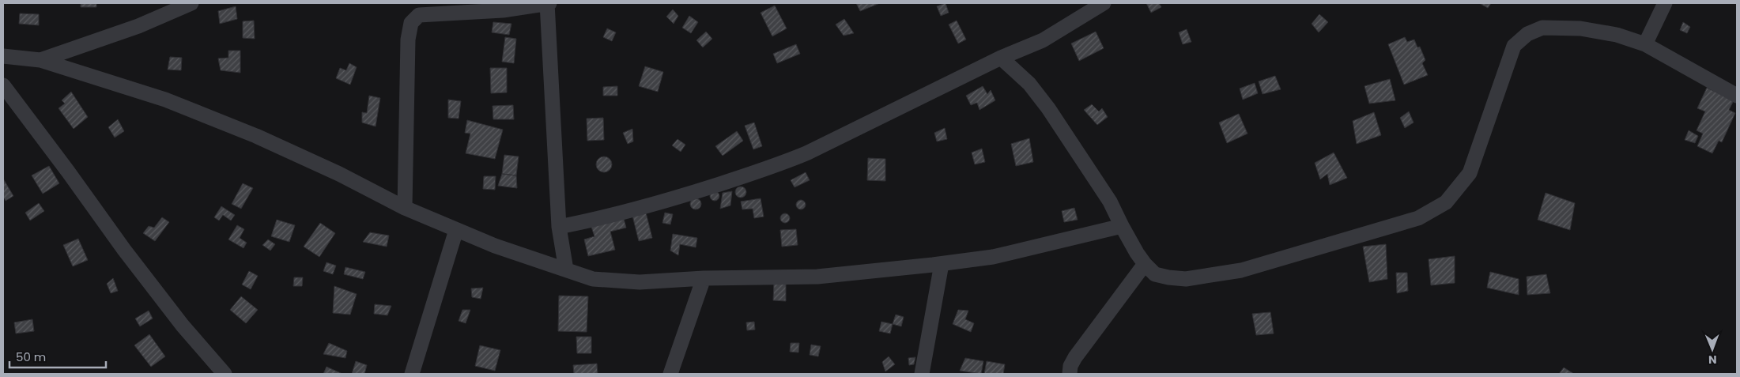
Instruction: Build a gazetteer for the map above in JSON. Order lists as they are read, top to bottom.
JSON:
{
  "scale_bar": "50 m",
  "north": "bottom"
}
